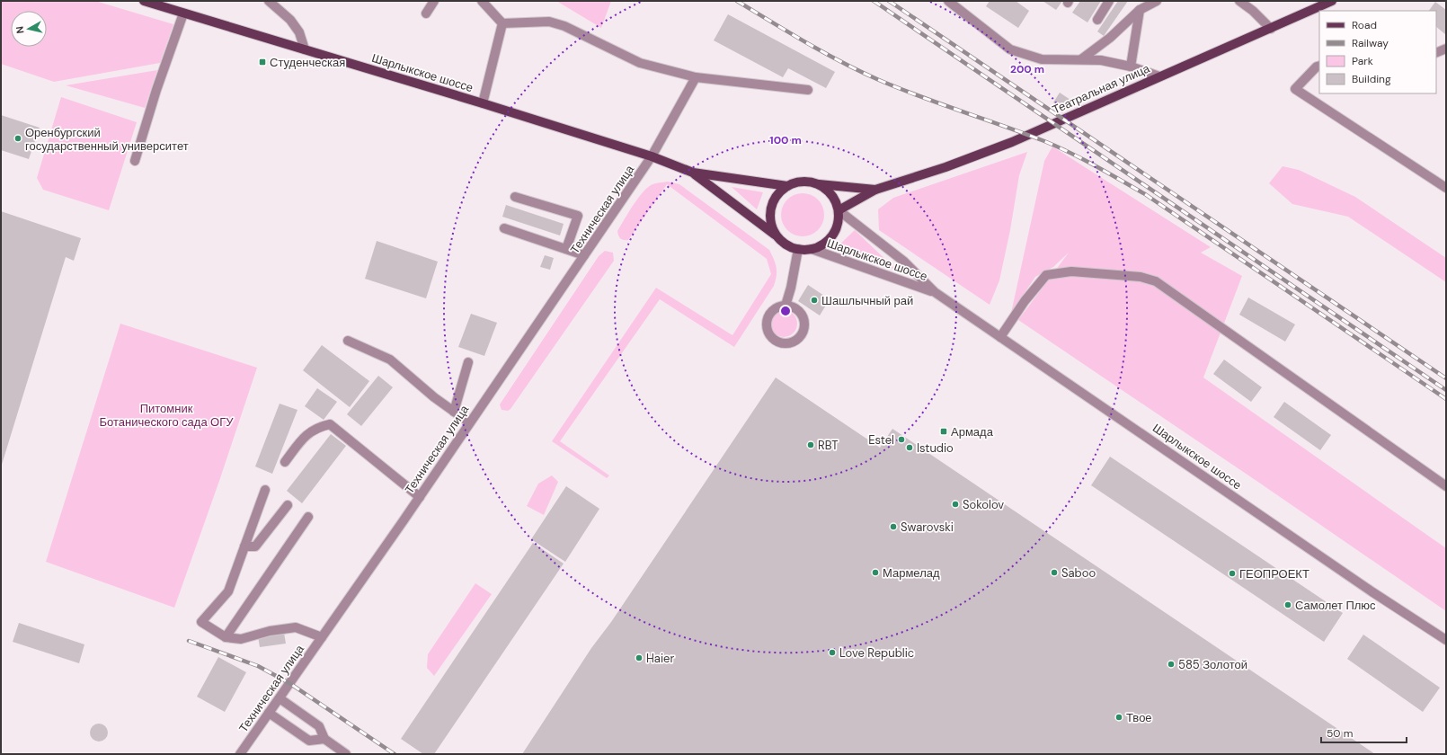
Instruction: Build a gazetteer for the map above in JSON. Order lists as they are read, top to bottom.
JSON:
{
  "streets": {
    "main road": ["Шарлыкское шоссе", "Театральная улица"],
    "street": ["Техническая улица"]
  },
  "crossings": [
    ["Шарлыкское шоссе", "Театральная улица"],
    ["Шарлыкское шоссе", "Техническая улица"]
  ],
  "parks": ["Питомник Ботанического сада ОГУ"],
  "places": {
    "transit": ["Студенческая", "Армада"],
    "other": [
      "Оренбургский государственный университет",
      "Шашлычный рай",
      "Estel",
      "RBT",
      "Istudio",
      "Sokolov",
      "Swarovski",
      "Мармелад",
      "Saboo",
      "ГЕОПРОЕКТ",
      "Самолет Плюс",
      "Love Republic",
      "Haier",
      "585 Золотой",
      "Твое"
    ]
  },
  "legend": [
    "Road",
    "Railway",
    "Park",
    "Building"
  ],
  "scale_bar": "50 m",
  "north": "left",
  "rings": ["200 m", "100 m"]
}
